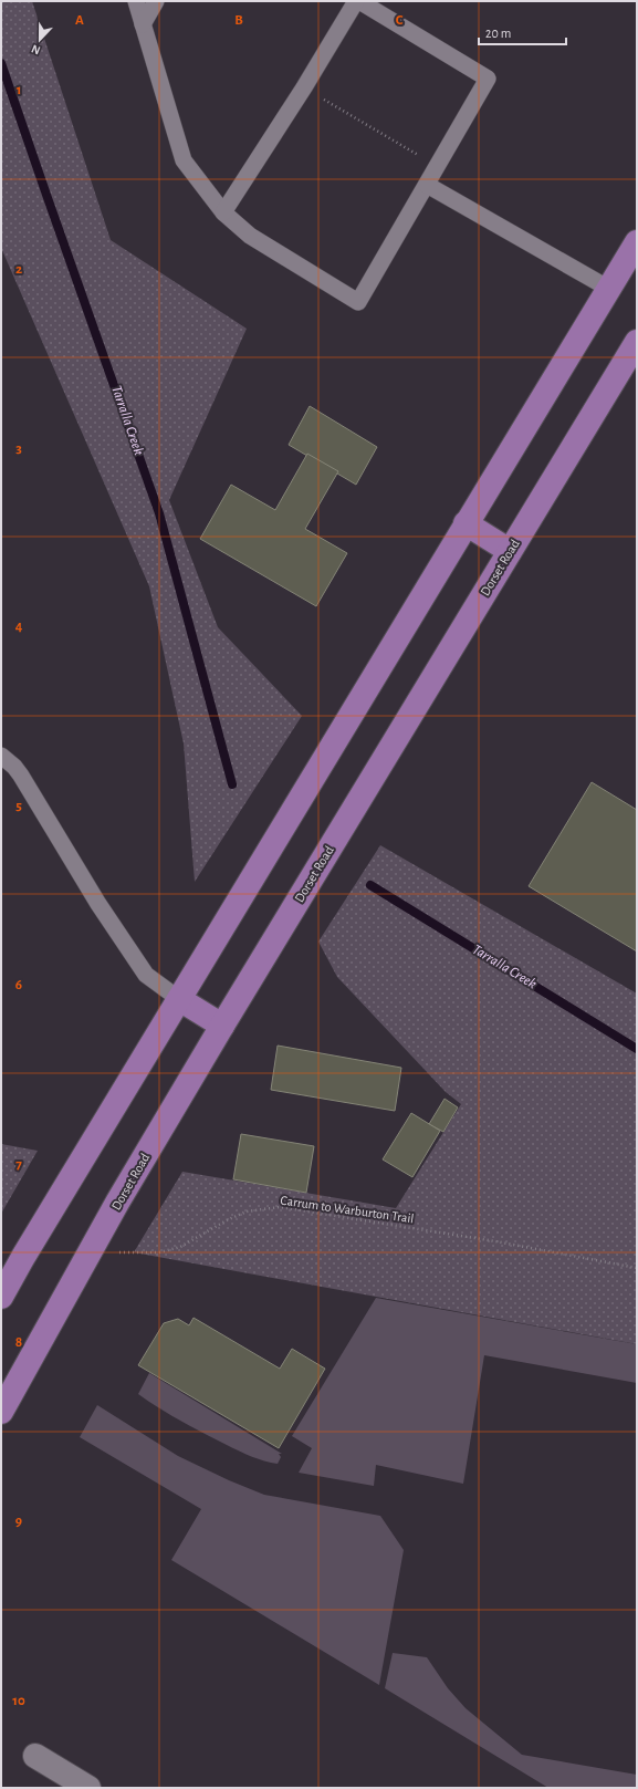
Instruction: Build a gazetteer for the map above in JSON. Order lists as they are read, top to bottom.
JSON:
{
  "streets": {
    "main road": ["Dorset Road"],
    "path": ["Carrum to Warburton Trail"]
  },
  "crossings": [
    ["Dorset Road", "Carrum to Warburton Trail"]
  ],
  "water": ["Tarralla Creek"],
  "scale_bar": "20 m",
  "north": "bottom",
  "grid": {
    "columns": ["A", "B", "C"],
    "rows": [
      "1",
      "2",
      "3",
      "4",
      "5",
      "6",
      "7",
      "8",
      "9",
      "10"
    ]
  }
}
